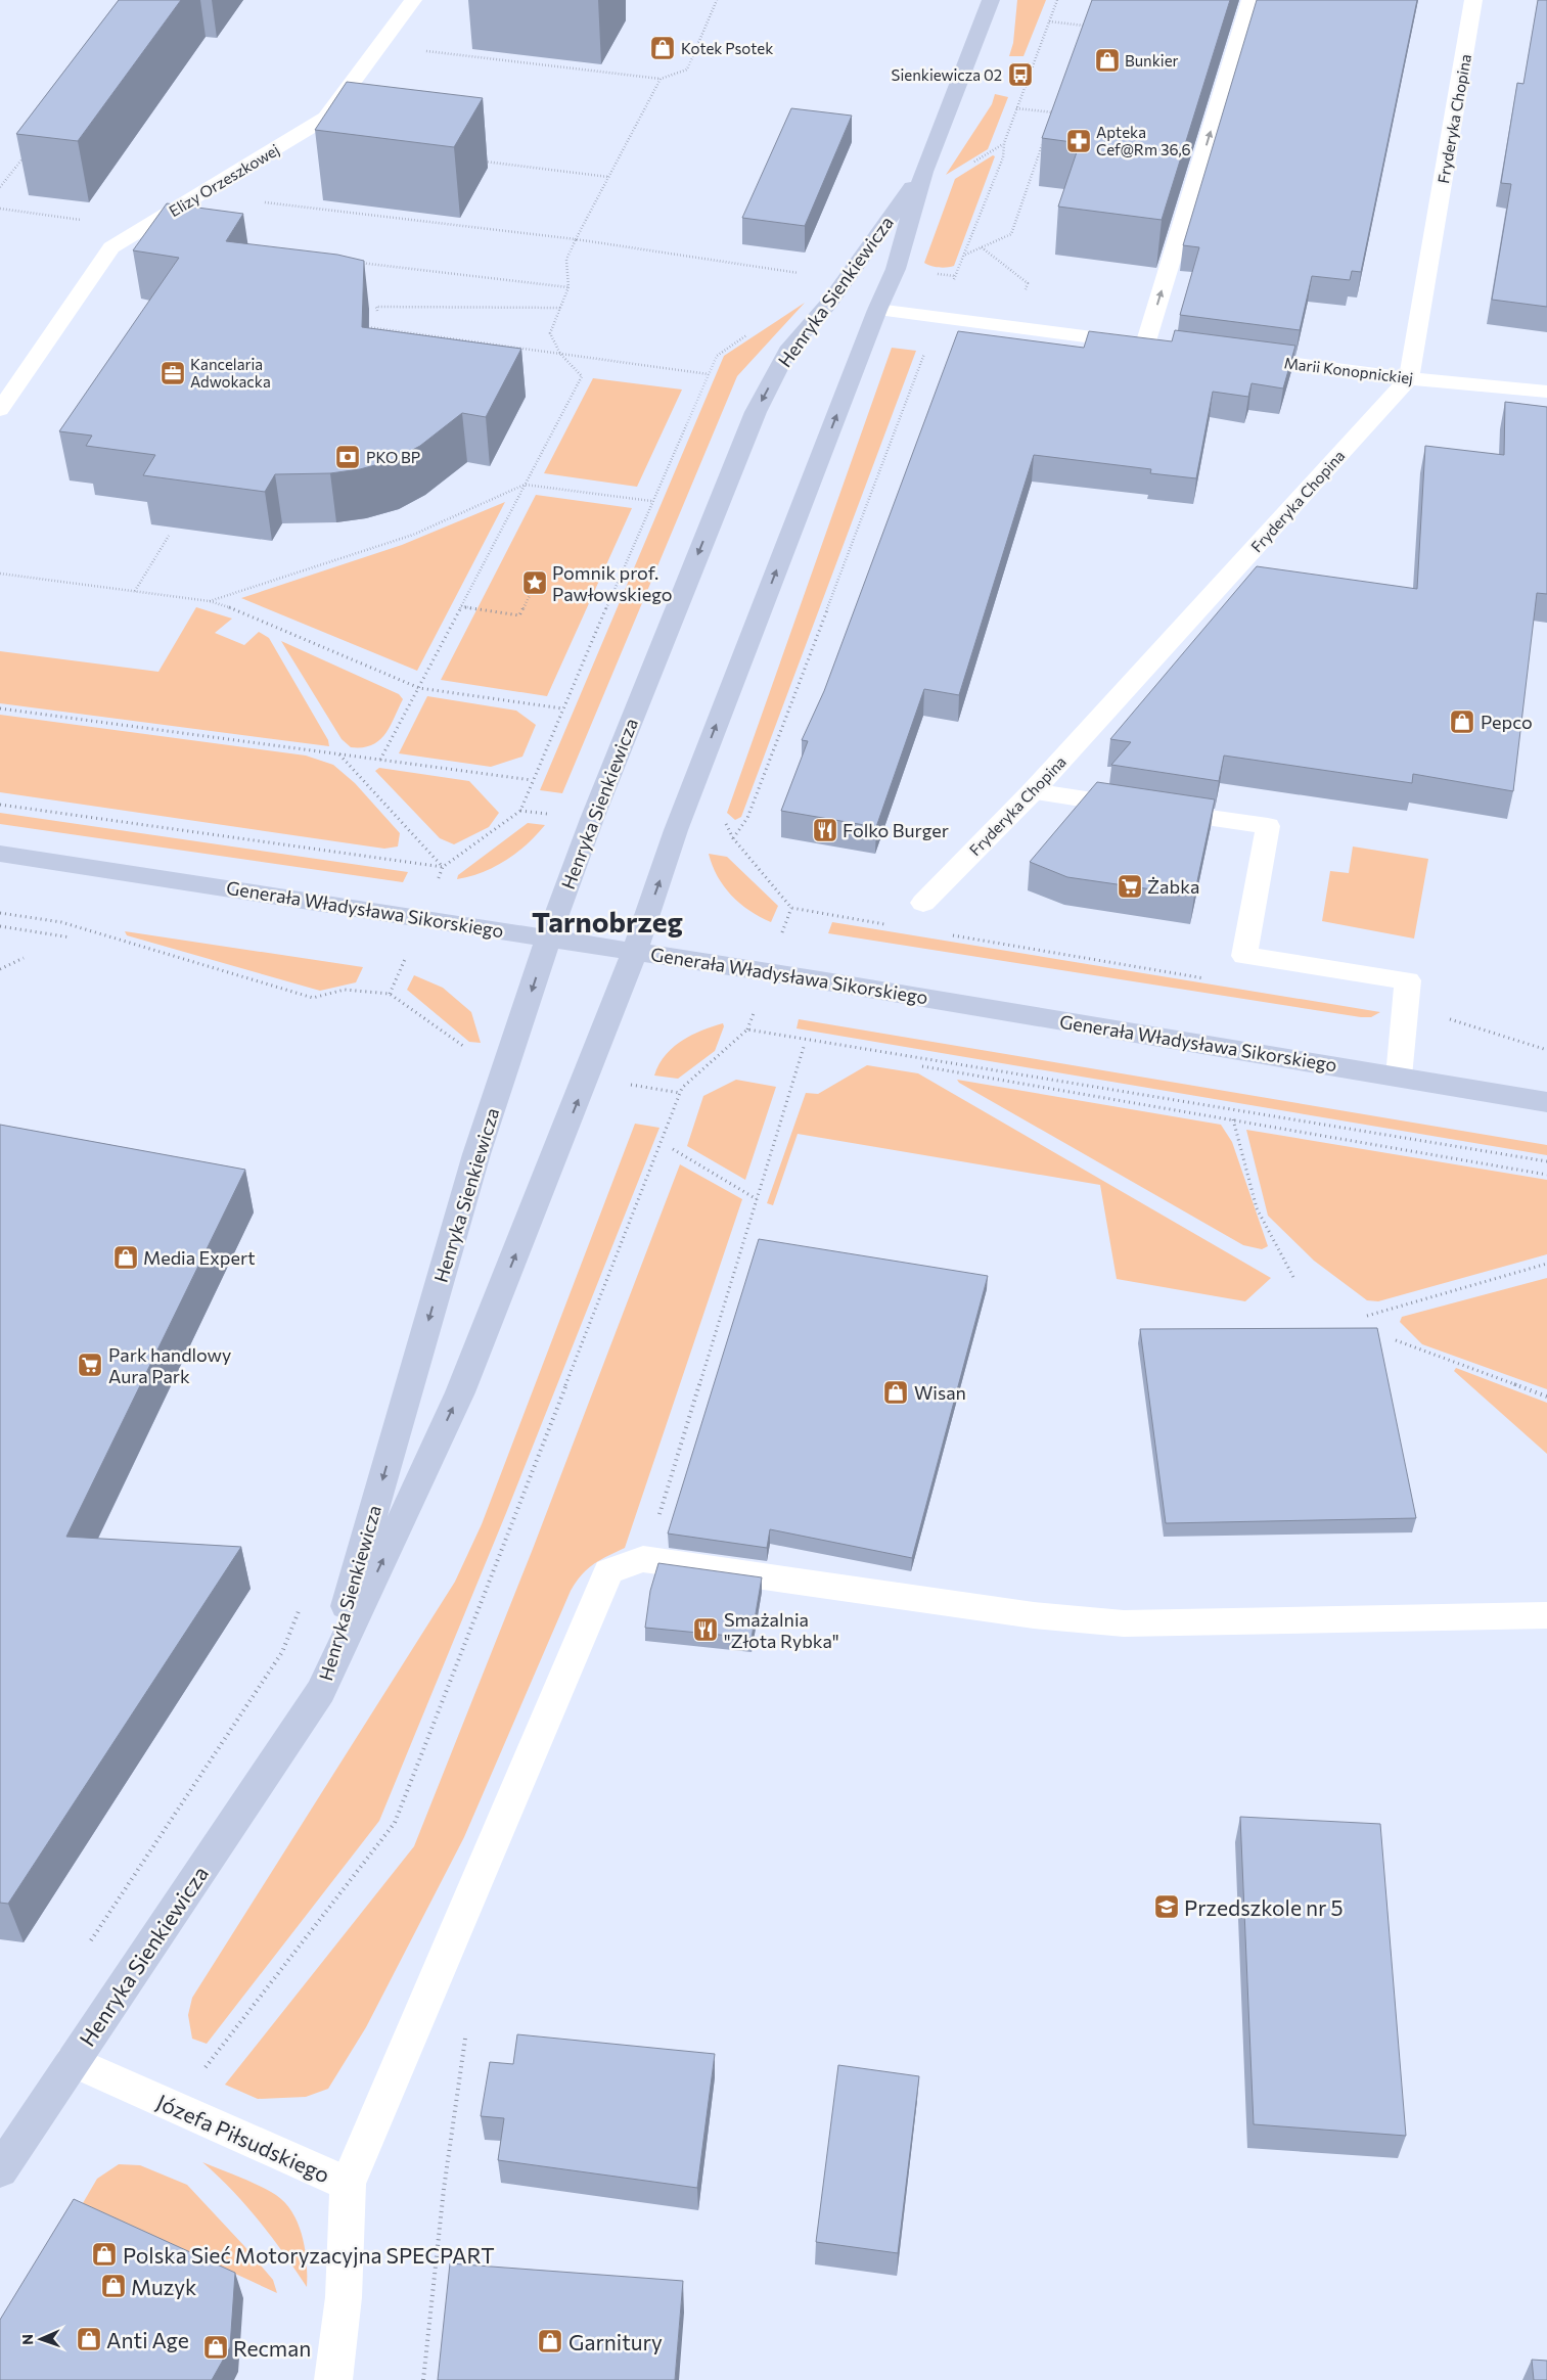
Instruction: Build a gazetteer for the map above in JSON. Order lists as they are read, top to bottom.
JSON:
{
  "streets": {
    "street": [
      "Fryderyka Chopina",
      "Elizy Orzeszkowej",
      "Henryka Sienkiewicza",
      "Marii Konopnickiej",
      "Generała Władysława Sikorskiego",
      "Józefa Piłsudskiego"
    ]
  },
  "crossings": [
    ["Fryderyka Chopina", "Marii Konopnickiej"],
    ["Henryka Sienkiewicza", "Generała Władysława Sikorskiego"],
    ["Henryka Sienkiewicza", "Józefa Piłsudskiego"]
  ],
  "districts": ["Tarnobrzeg"],
  "places": {
    "shop": [
      "Kotek Psotek",
      "Bunkier",
      "Pepco",
      "Media Expert",
      "Wisan",
      "Polska Sieć Motoryzacyjna SPECPART",
      "Muzyk",
      "Anti Age",
      "Garnitury",
      "Recman"
    ],
    "bus stop": ["Sienkiewicza 02"],
    "pharmacy": ["Apteka Cef@Rm 36,6"],
    "office": ["Kancelaria Adwokacka"],
    "bank": ["PKO BP"],
    "place": ["Pomnik prof. Pawłowskiego"],
    "restaurant": ["Folko Burger", "Smażalnia \"Złota Rybka\""],
    "supermarket": ["Żabka", "Park handlowy Aura Park"],
    "school or university": ["Przedszkole nr 5"]
  },
  "north": "left"
}
